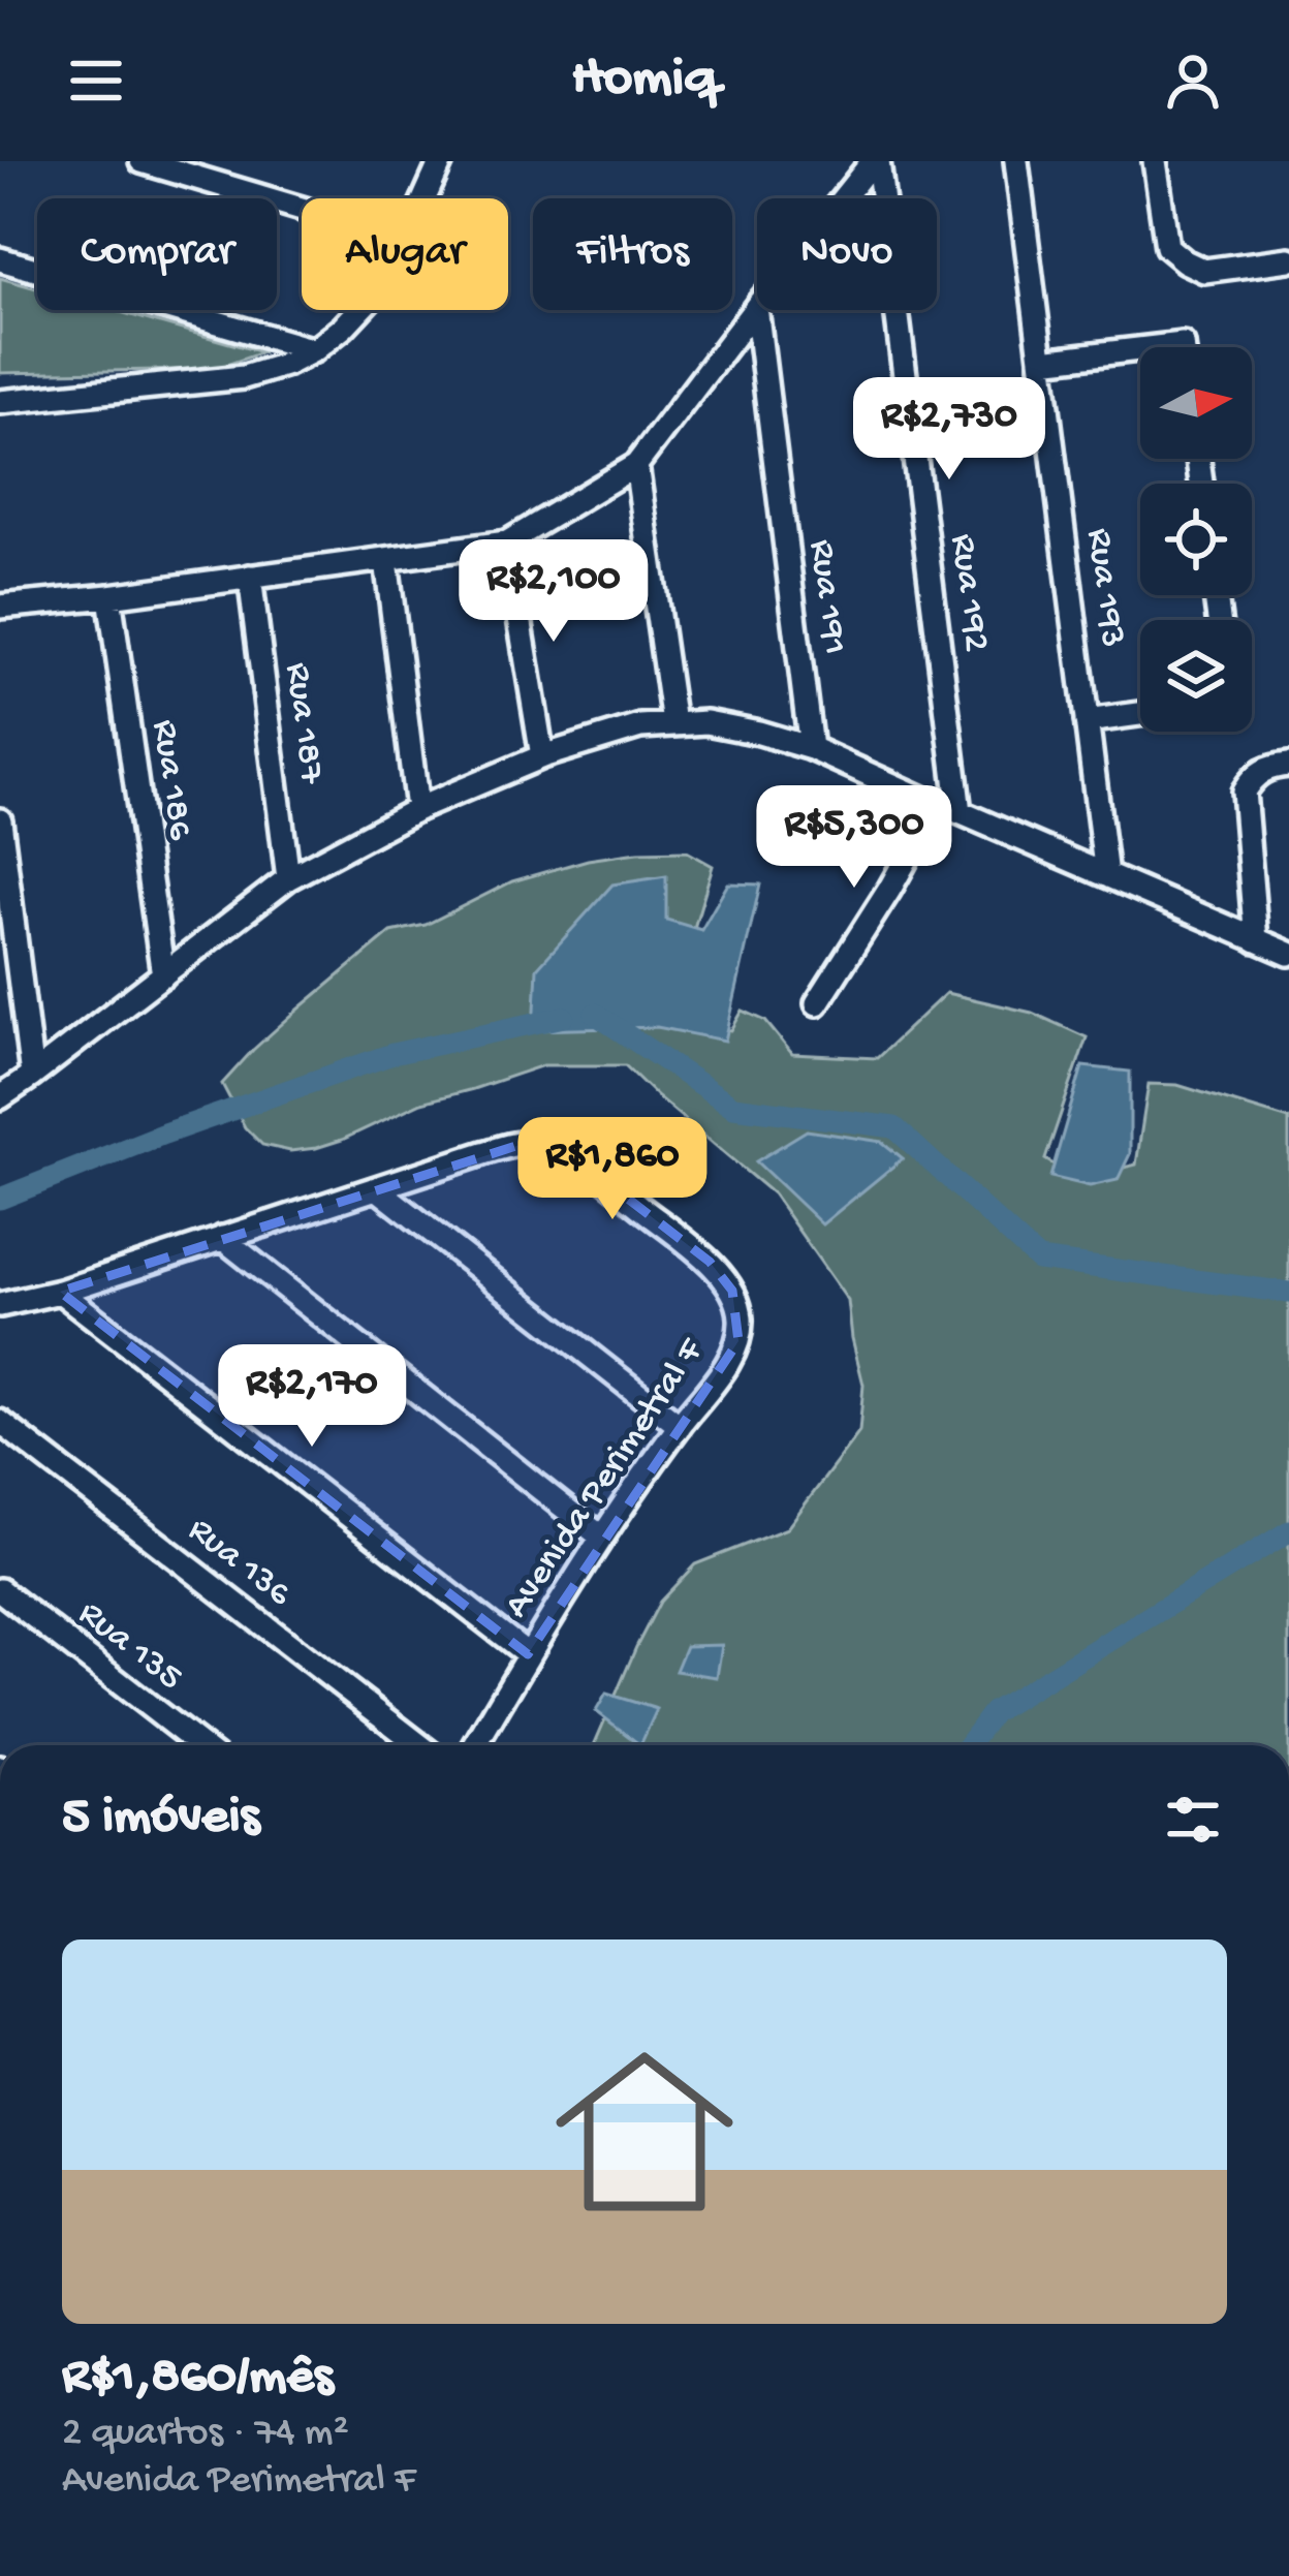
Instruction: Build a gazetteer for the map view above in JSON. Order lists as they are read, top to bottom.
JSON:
{
  "streets": {
    "street": [
      "Rua 193",
      "Rua 192",
      "Rua 191",
      "Rua 187",
      "Rua 186",
      "Avenida Perimetral F",
      "Rua 136",
      "Rua 135"
    ]
  },
  "north": "right",
  "page": {
    "header": "Homiq",
    "chip": [
      "Comprar",
      "Alugar",
      "Filtros",
      "Novo"
    ],
    "price": [
      "R$2,730",
      "R$2,100",
      "R$5,300",
      "R$1,860",
      "R$2,170"
    ],
    "heading": "5 imóveis",
    "list": [
      {
        "name": "R$1,860/mês",
        "note": "2 quartos · 74 m² · Avenida Perimetral F"
      }
    ]
  }
}
